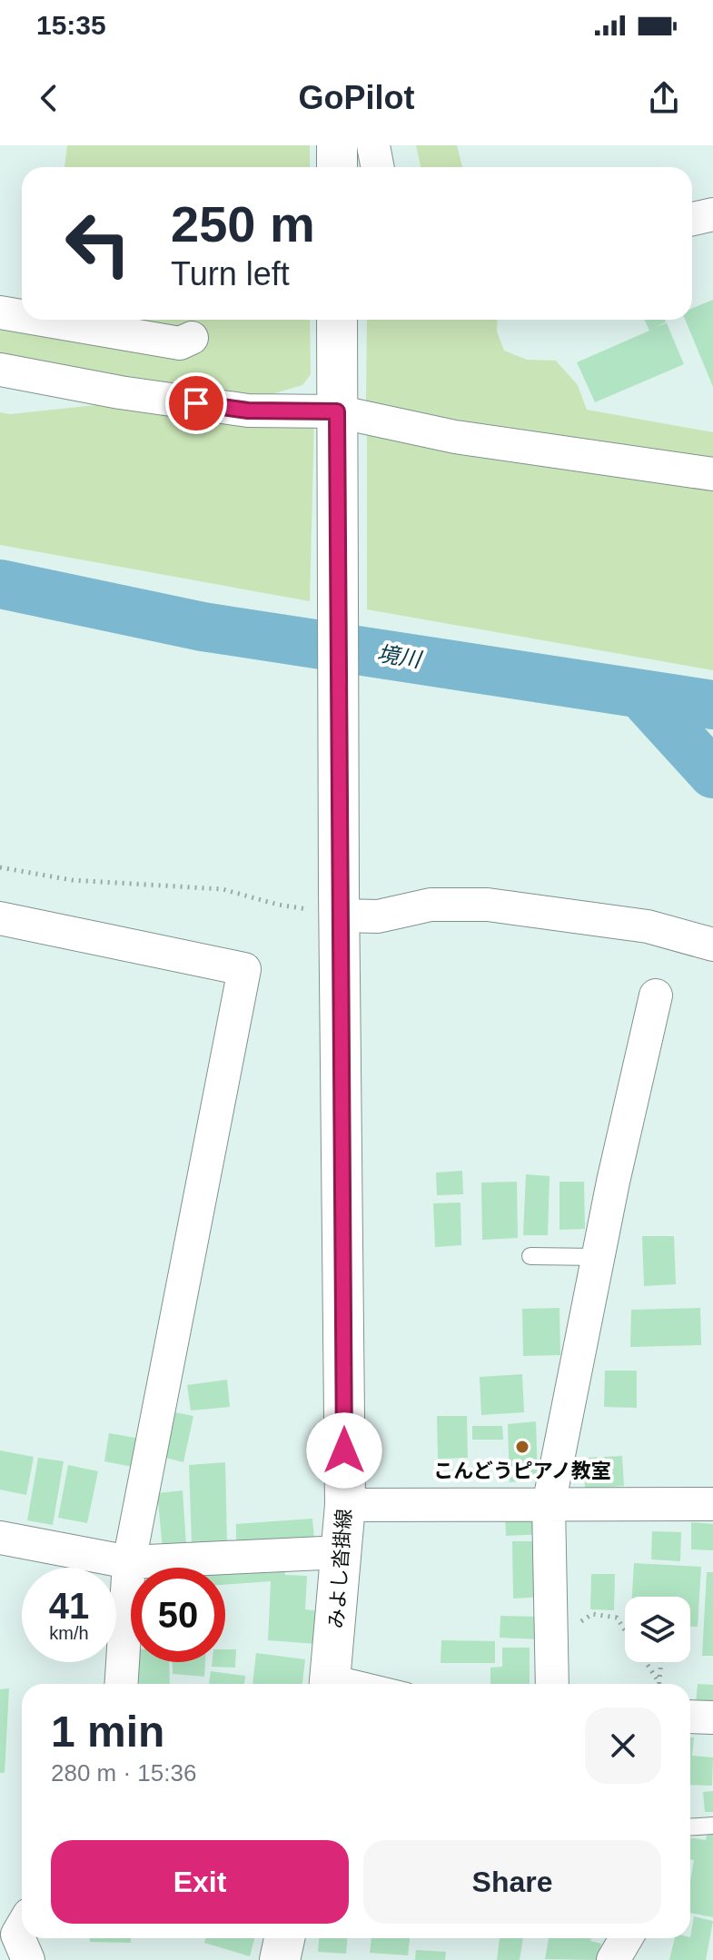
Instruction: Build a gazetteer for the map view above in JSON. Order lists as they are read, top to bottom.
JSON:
{
  "streets": {
    "main road": ["みよし沓掛線"]
  },
  "water": ["境川"],
  "places": ["こんどうピアノ教室"],
  "page": {
    "status": "15:35",
    "header": "GoPilot",
    "turn": ["250 m", "Turn left"],
    "speed": "41 km/h",
    "limit": "50",
    "heading": ["1 min", "280 m · 15:36"],
    "buttons": ["Exit", "Share"]
  }
}
